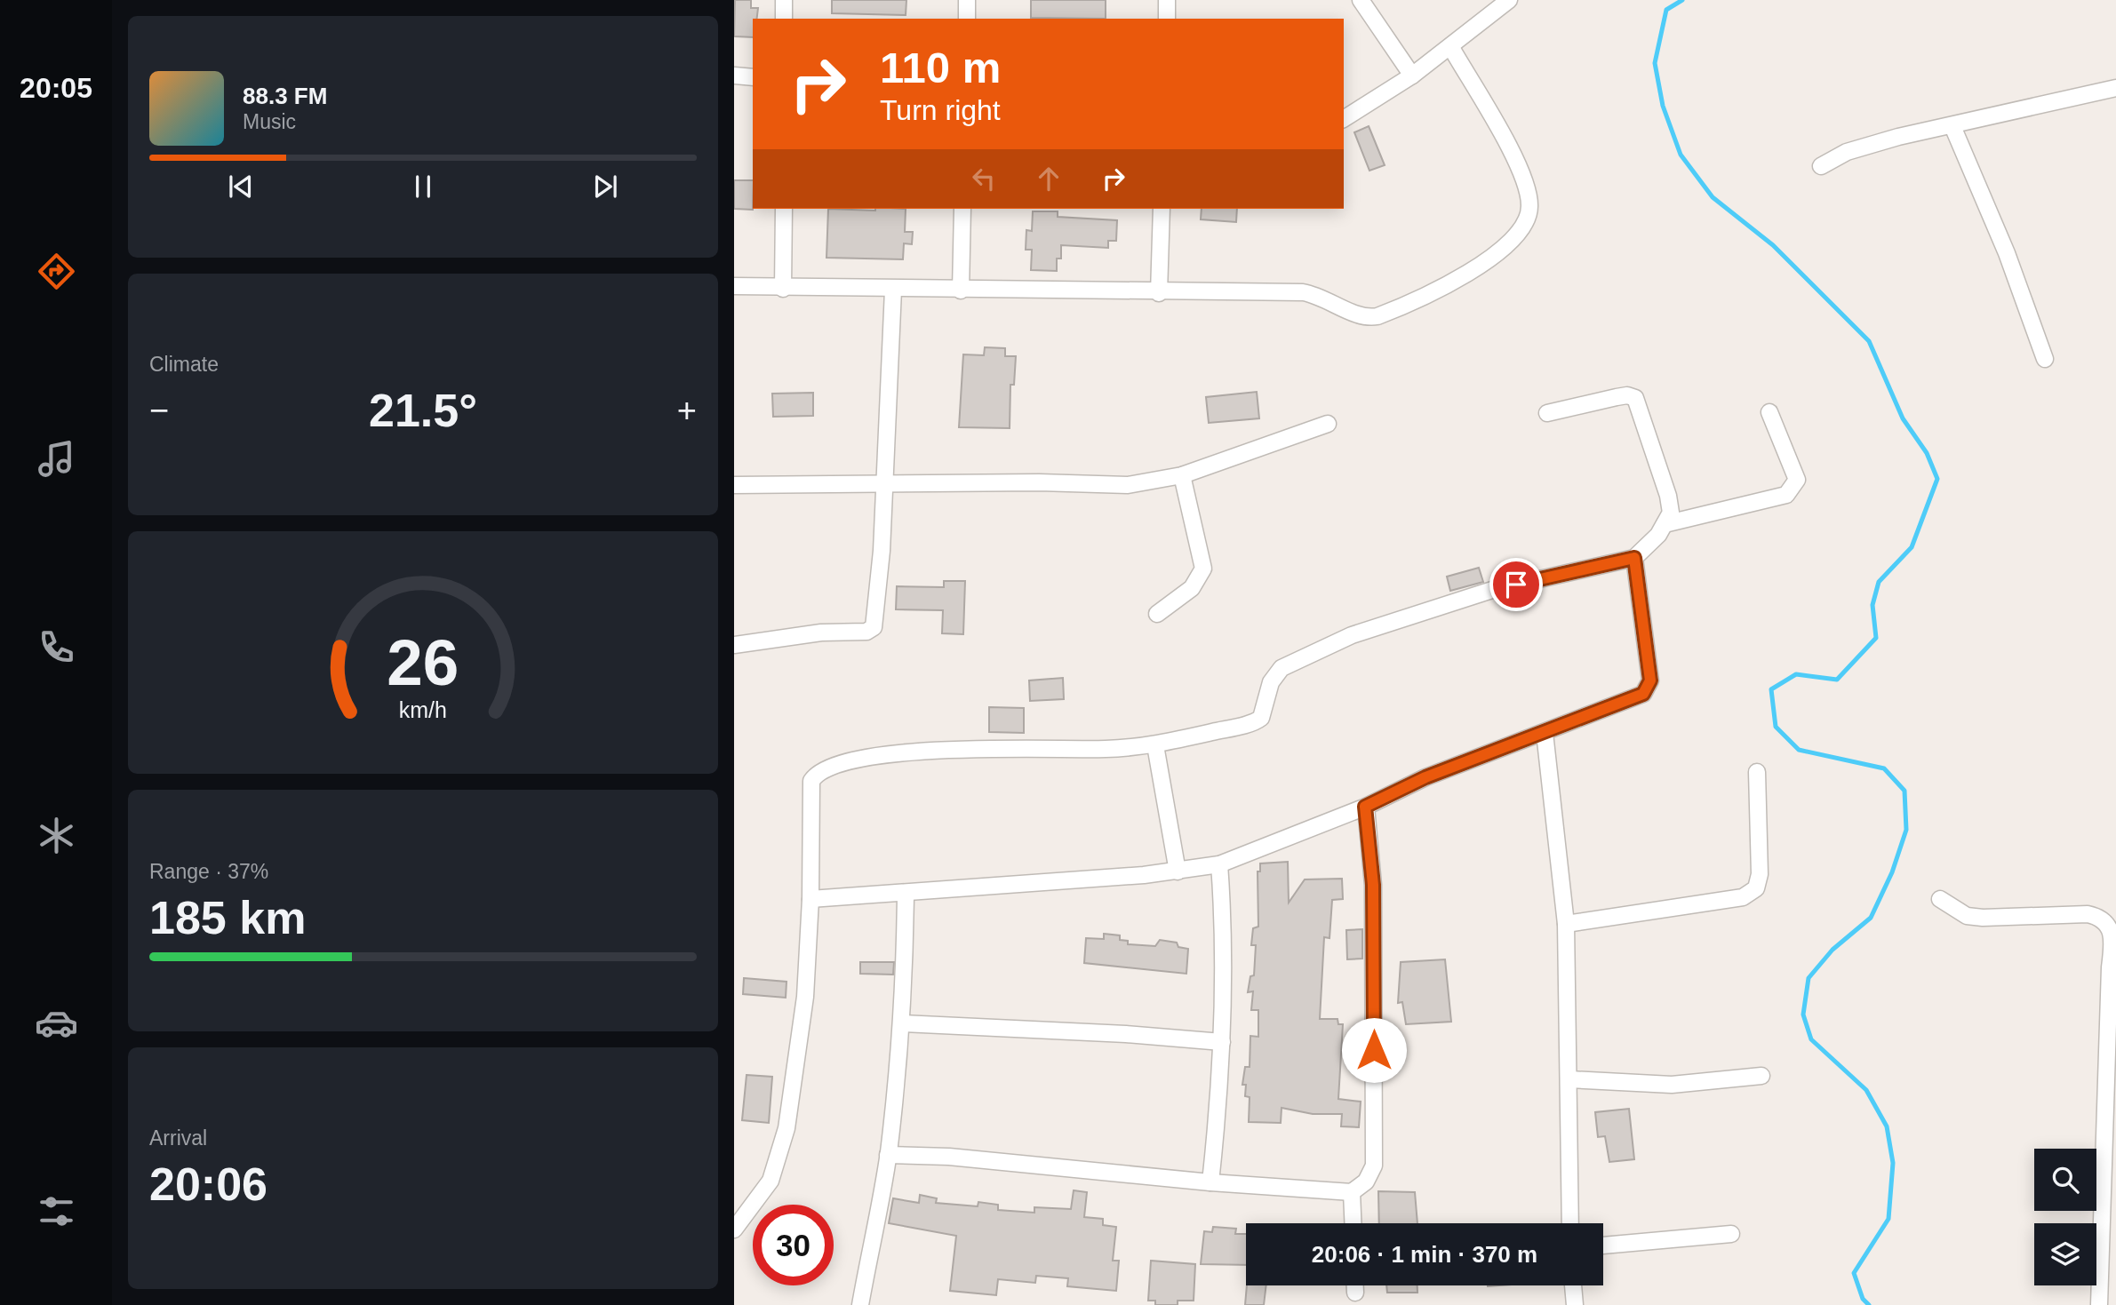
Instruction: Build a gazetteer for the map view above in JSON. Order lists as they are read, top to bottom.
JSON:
{
  "page": {
    "tabs": "20:05",
    "turn": ["110 m", "Turn right"],
    "song": ["88.3 FM", "Music"],
    "tile": [
      "Climate",
      ["Range · 37%", "185 km"],
      ["Arrival", "20:06"]
    ],
    "heat": ["−", "21.5°", "+"],
    "limit": "30",
    "trip": "20:06 · 1 min · 370 m",
    "gauge": ["26", "km/h"]
  }
}
